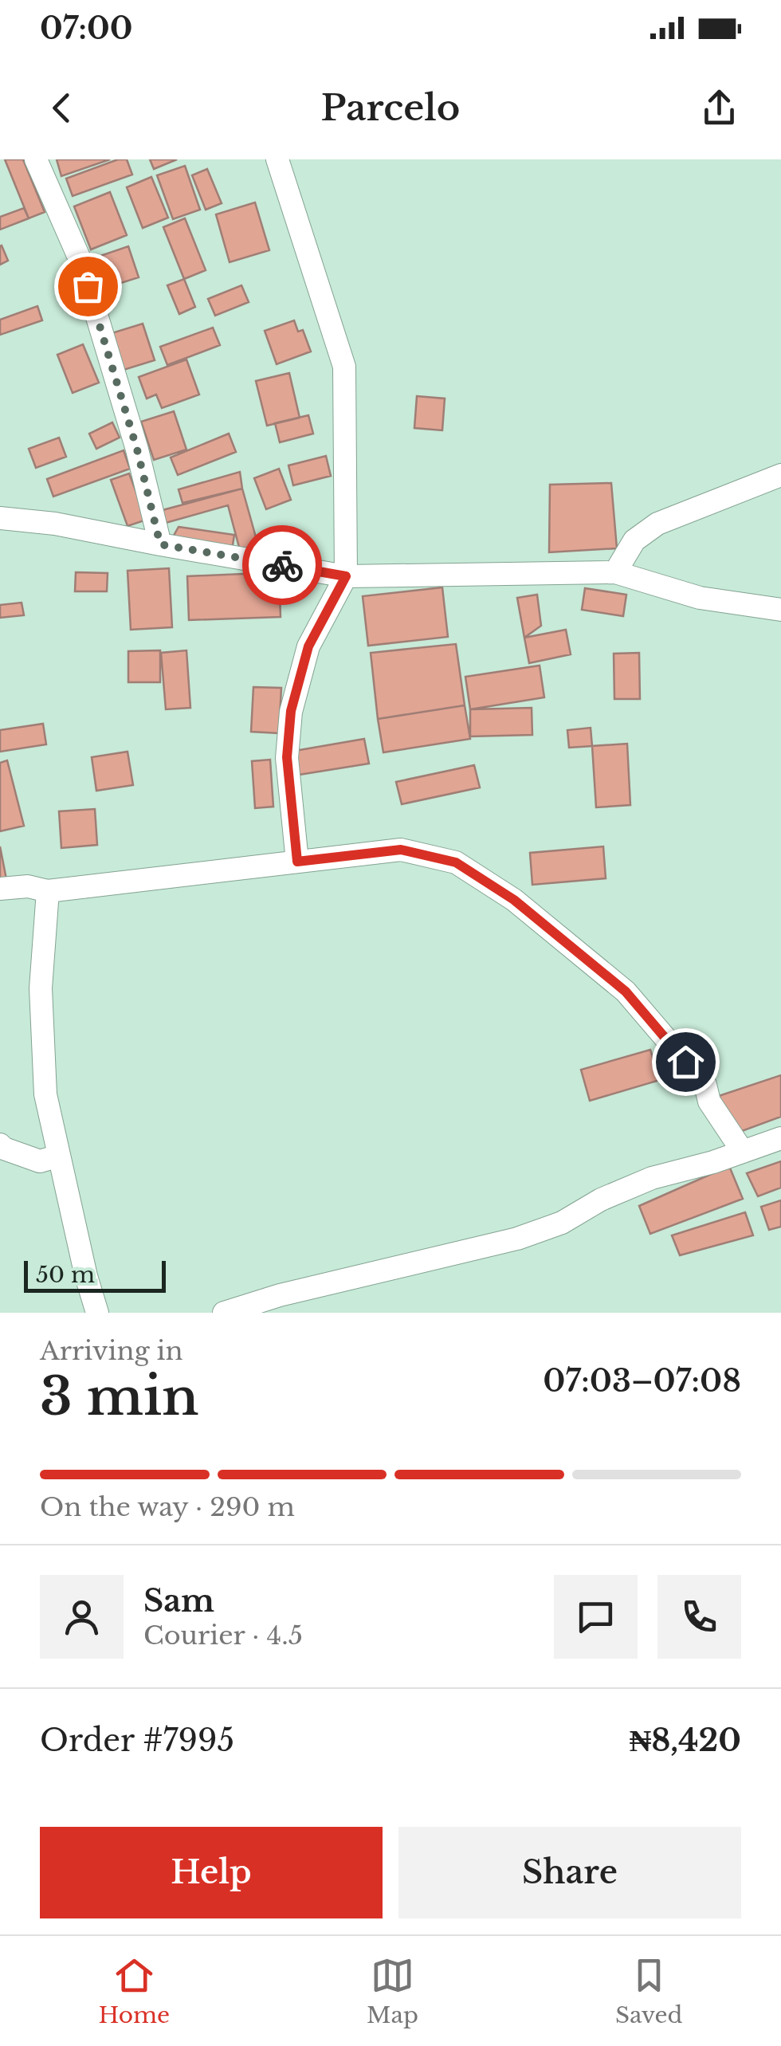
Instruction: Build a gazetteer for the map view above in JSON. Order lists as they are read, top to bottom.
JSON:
{
  "scale_bar": "50 m",
  "page": {
    "status": "07:00",
    "header": "Parcelo",
    "scale": "50 m",
    "heading": ["3 min", "Arriving in", "07:03–07:08"],
    "panel": [
      "Sam",
      "Courier · 4.5",
      "Order #7995",
      "₦8,420"
    ],
    "bar": "On the way · 290 m",
    "buttons": ["Help", "Share"],
    "tabs": ["Home", "Map", "Saved"]
  }
}
